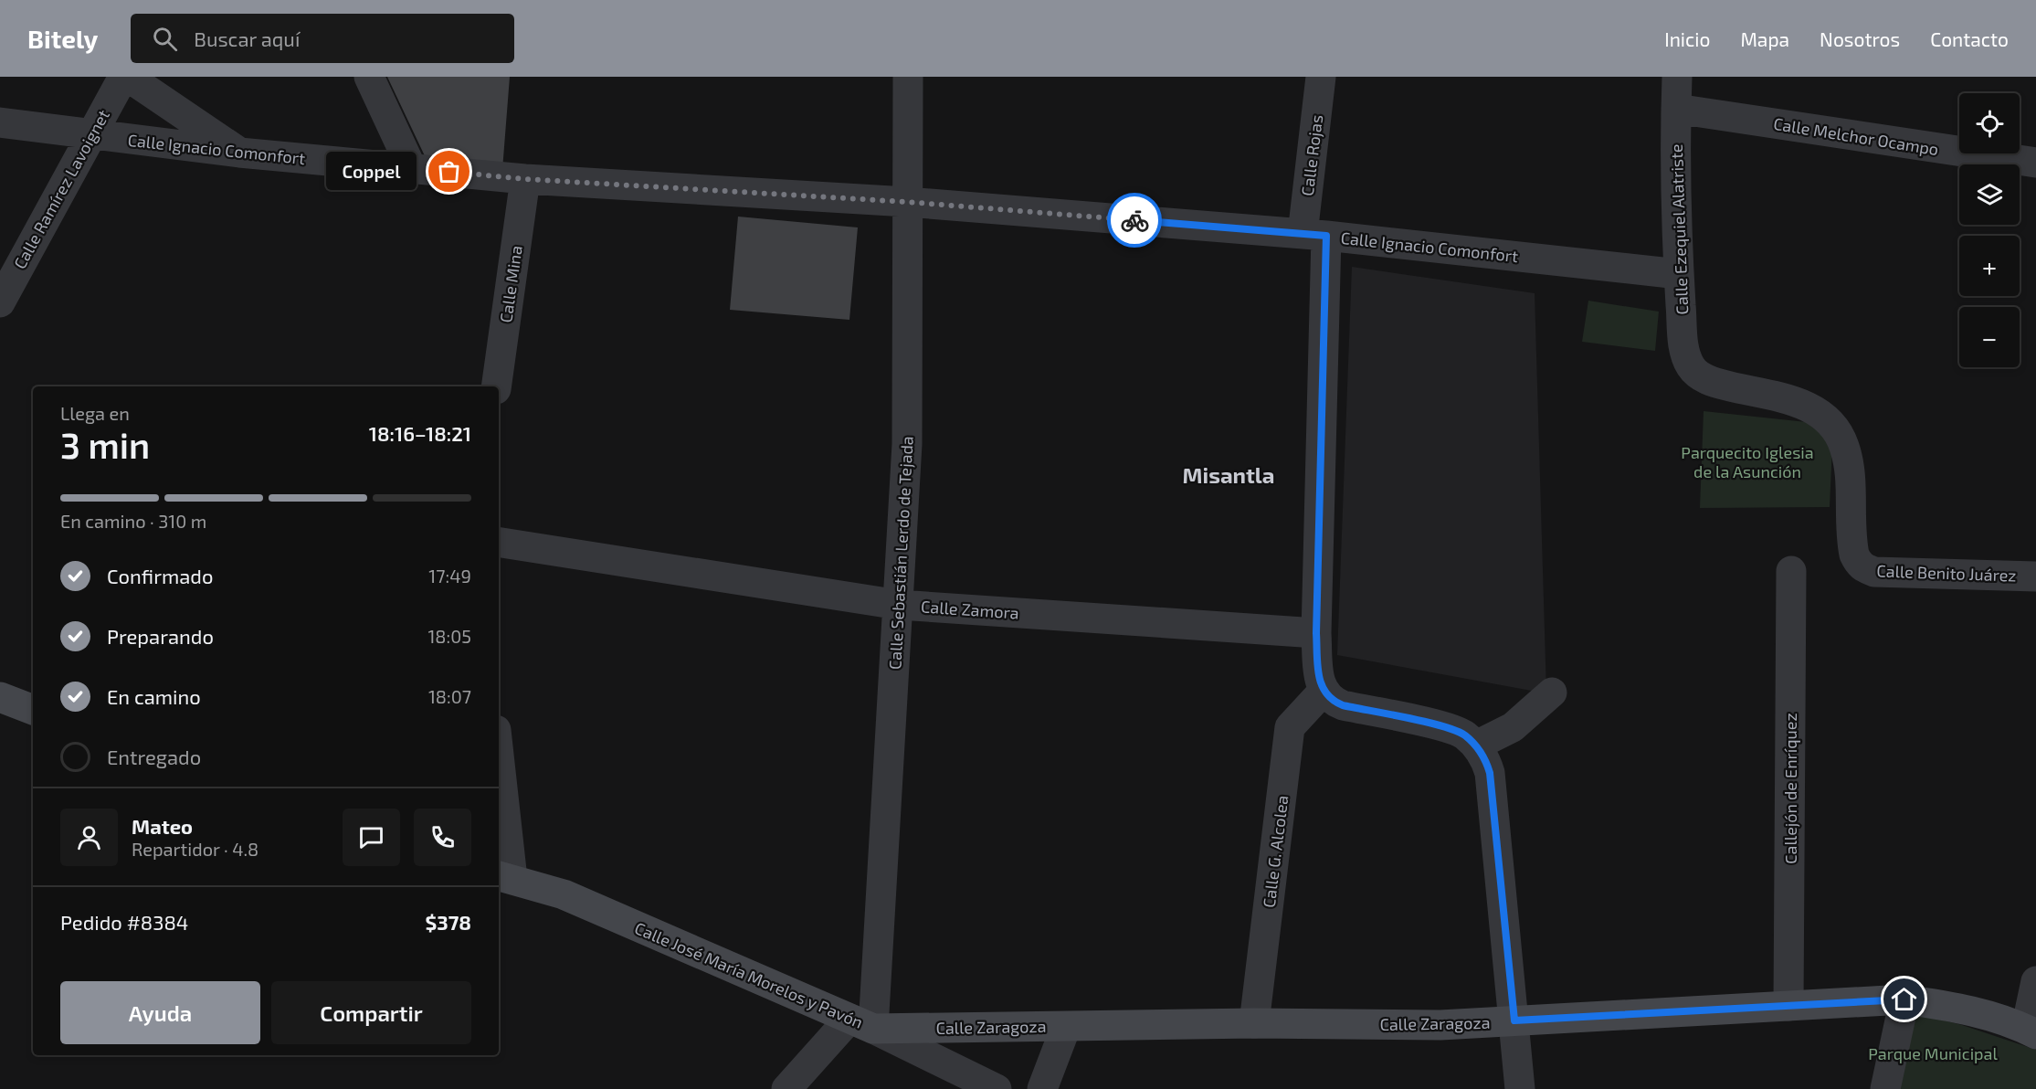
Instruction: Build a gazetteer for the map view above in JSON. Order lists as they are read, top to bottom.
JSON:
{
  "streets": {
    "main road": ["Calle José María Morelos y Pavón", "Calle Zaragoza"],
    "street": [
      "Calle Melchor Ocampo",
      "Calle Ignacio Comonfort",
      "Calle Rojas",
      "Calle Ramírez Lavoignet",
      "Calle Ezequiel Alatriste",
      "Calle Mina",
      "Calle Sebastián Lerdo de Tejada",
      "Calle Benito Juárez",
      "Calle Zamora",
      "Callejón de Enríquez",
      "Calle G. Alcolea"
    ]
  },
  "crossings": [
    ["Calle Melchor Ocampo", "Calle Ezequiel Alatriste"],
    ["Calle Ignacio Comonfort", "Calle Rojas"],
    ["Calle Ignacio Comonfort", "Calle Ramírez Lavoignet"],
    ["Calle Ignacio Comonfort", "Calle Ezequiel Alatriste"],
    ["Calle Ignacio Comonfort", "Calle Mina"],
    ["Calle Ignacio Comonfort", "Calle Sebastián Lerdo de Tejada"],
    ["Calle Rojas", "Calle Zamora"],
    ["Calle Rojas", "Calle G. Alcolea"],
    ["Calle Ezequiel Alatriste", "Calle Benito Juárez"],
    ["Calle Sebastián Lerdo de Tejada", "Calle Zamora"],
    ["Calle Sebastián Lerdo de Tejada", "Calle José María Morelos y Pavón"],
    ["Calle Sebastián Lerdo de Tejada", "Calle Zaragoza"],
    ["Callejón de Enríquez", "Calle Zaragoza"],
    ["Calle G. Alcolea", "Calle Zaragoza"],
    ["Calle José María Morelos y Pavón", "Calle Zaragoza"]
  ],
  "districts": ["Misantla"],
  "parks": ["Parquecito Iglesia de la Asunción", "Parque Municipal"],
  "places": ["Coppel"],
  "page": {
    "header": "Bitely",
    "search": "Buscar aquí",
    "nav": [
      "Inicio",
      "Mapa",
      "Nosotros",
      "Contacto"
    ],
    "map_buttons": ["+", "−"],
    "bubble": "Coppel",
    "heading": ["3 min", "Llega en", "18:16–18:21"],
    "panel": [
      "Mateo",
      "Repartidor · 4.8",
      "Pedido #8384",
      "$378"
    ],
    "bar": "En camino · 310 m",
    "list": [
      ["Confirmado", "17:49"],
      ["Preparando", "18:05"],
      ["En camino", "18:07"],
      "Entregado"
    ],
    "buttons": ["Ayuda", "Compartir"]
  }
}
